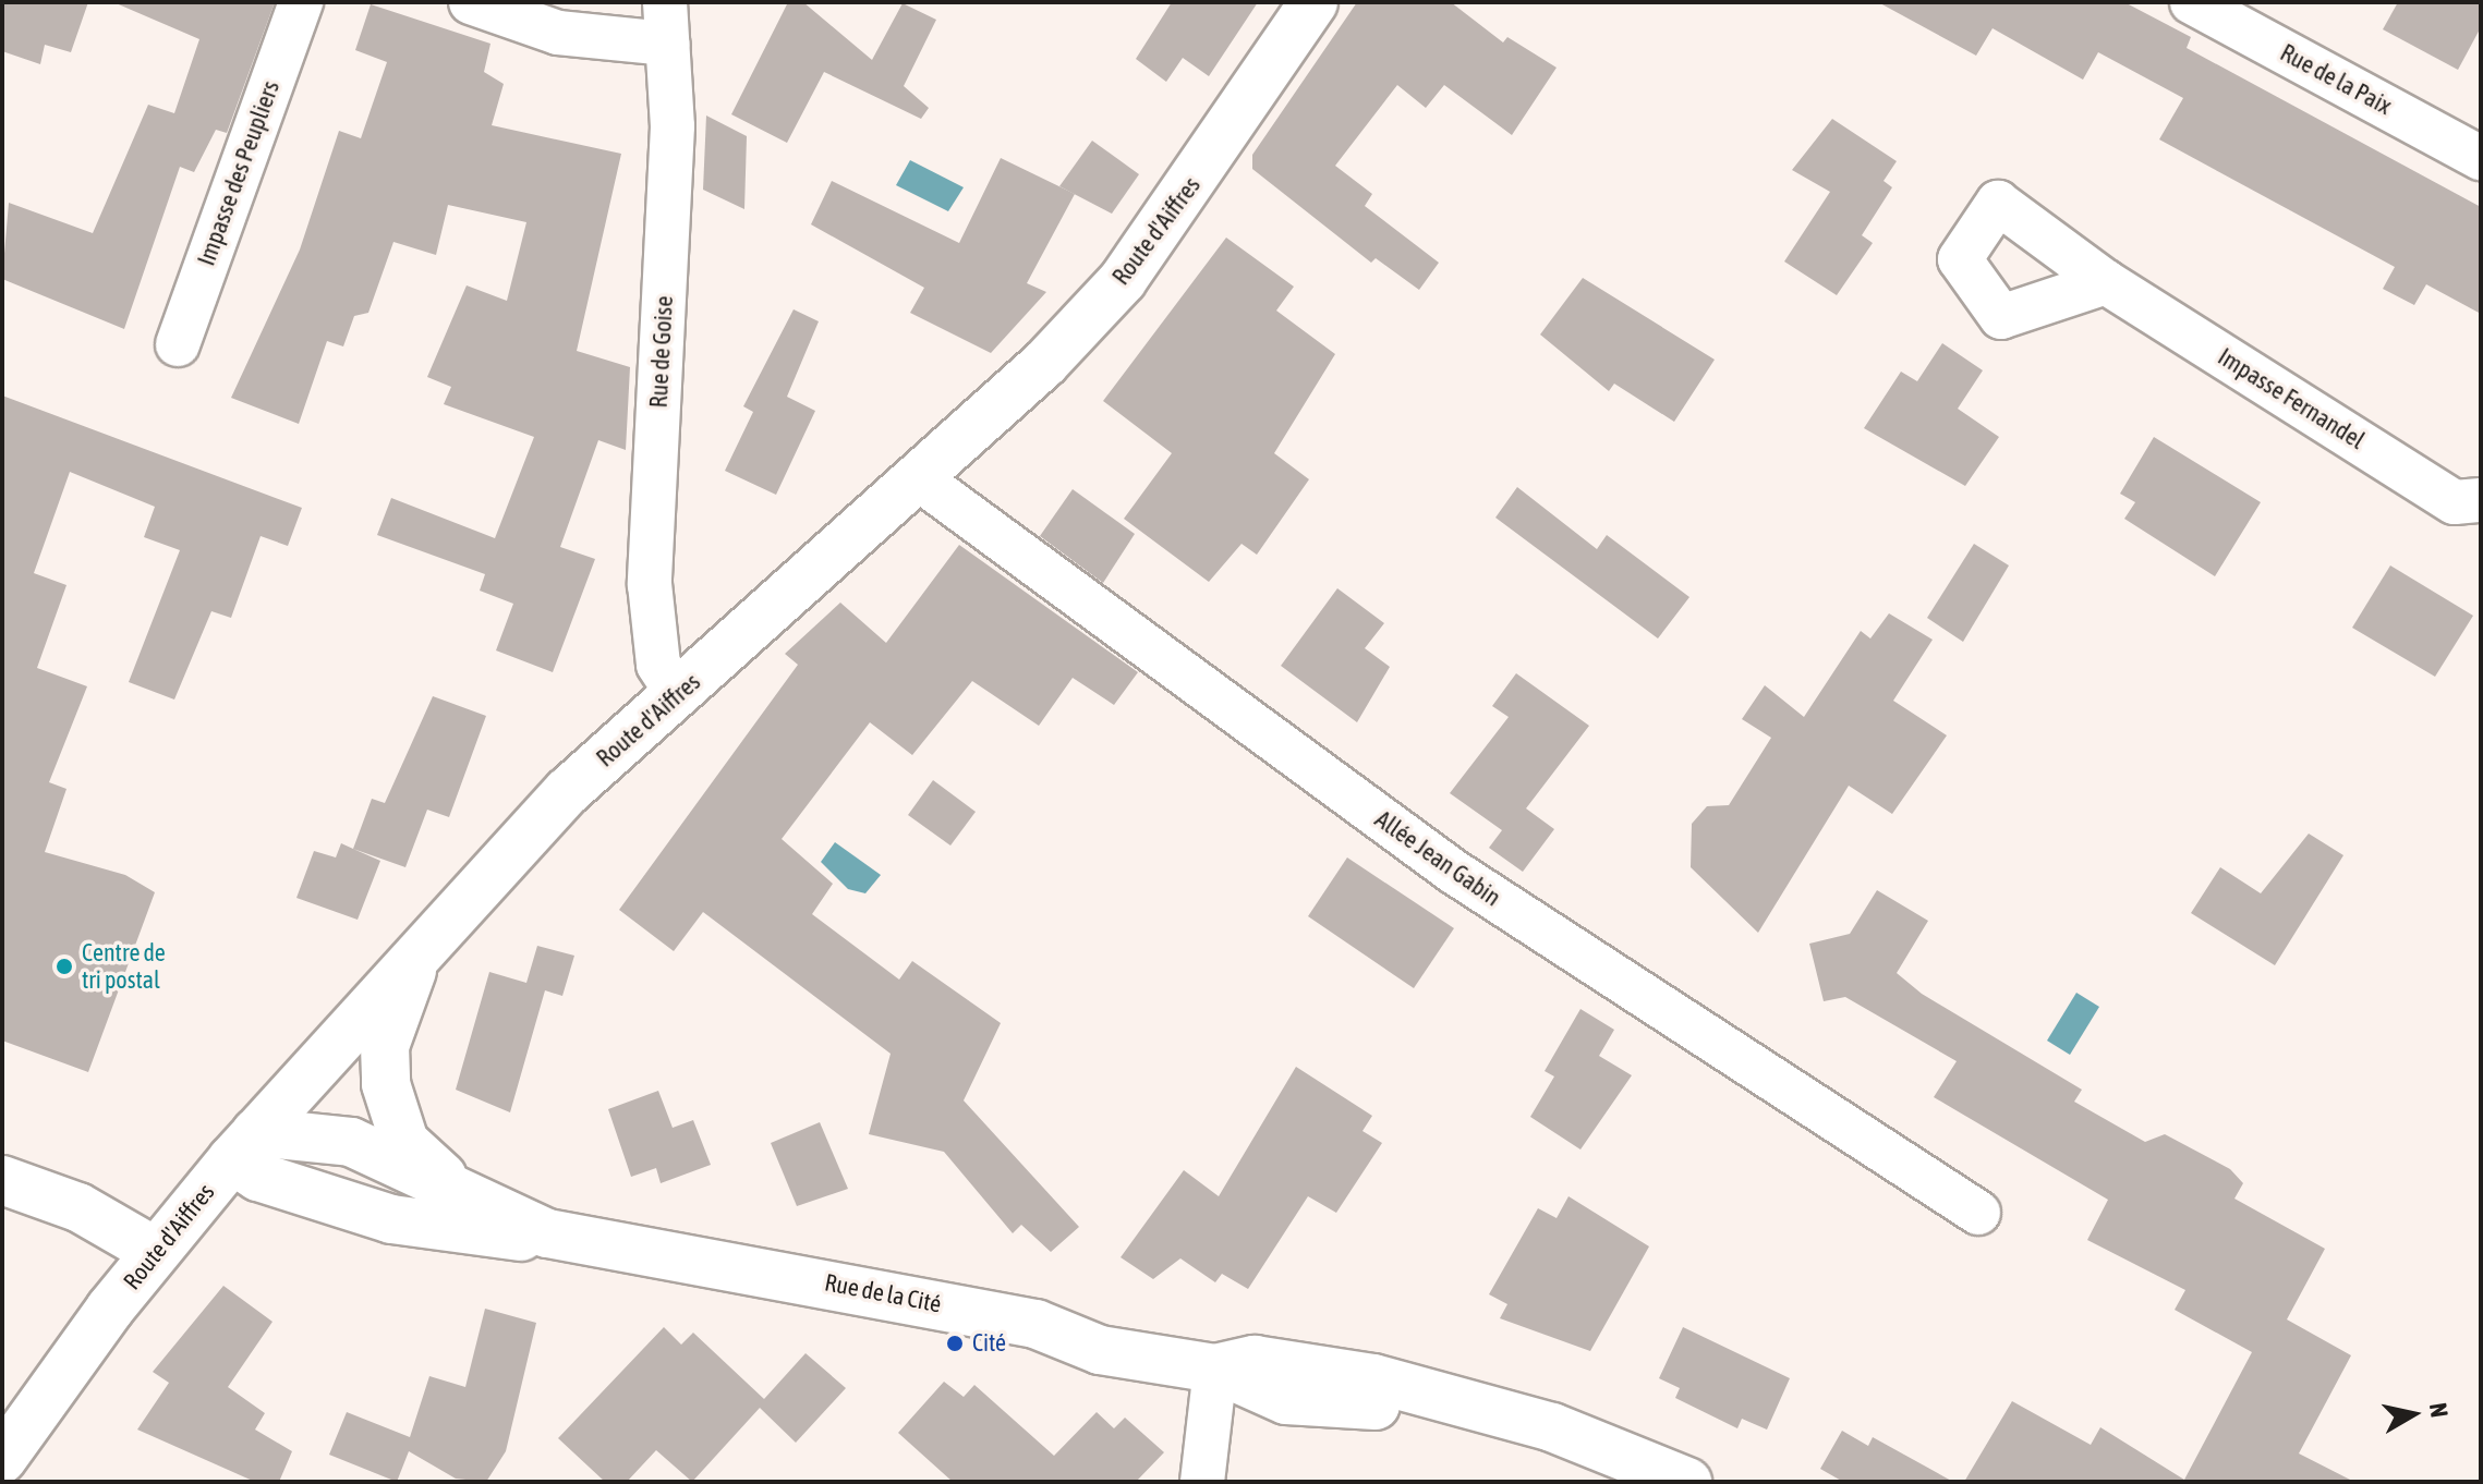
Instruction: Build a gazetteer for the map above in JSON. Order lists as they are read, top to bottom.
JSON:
{
  "streets": {
    "street": [
      "Rue de la Paix",
      "Impasse des Peupliers",
      "Route d'Aiffres",
      "Rue de Goise",
      "Impasse Fernandel",
      "Allée Jean Gabin",
      "Rue de la Cité"
    ]
  },
  "crossings": [
    ["Route d'Aiffres", "Rue de Goise"],
    ["Route d'Aiffres", "Allée Jean Gabin"],
    ["Route d'Aiffres", "Rue de la Cité"]
  ],
  "places": ["Centre de tri postal", "Cité"],
  "north": "right"
}
